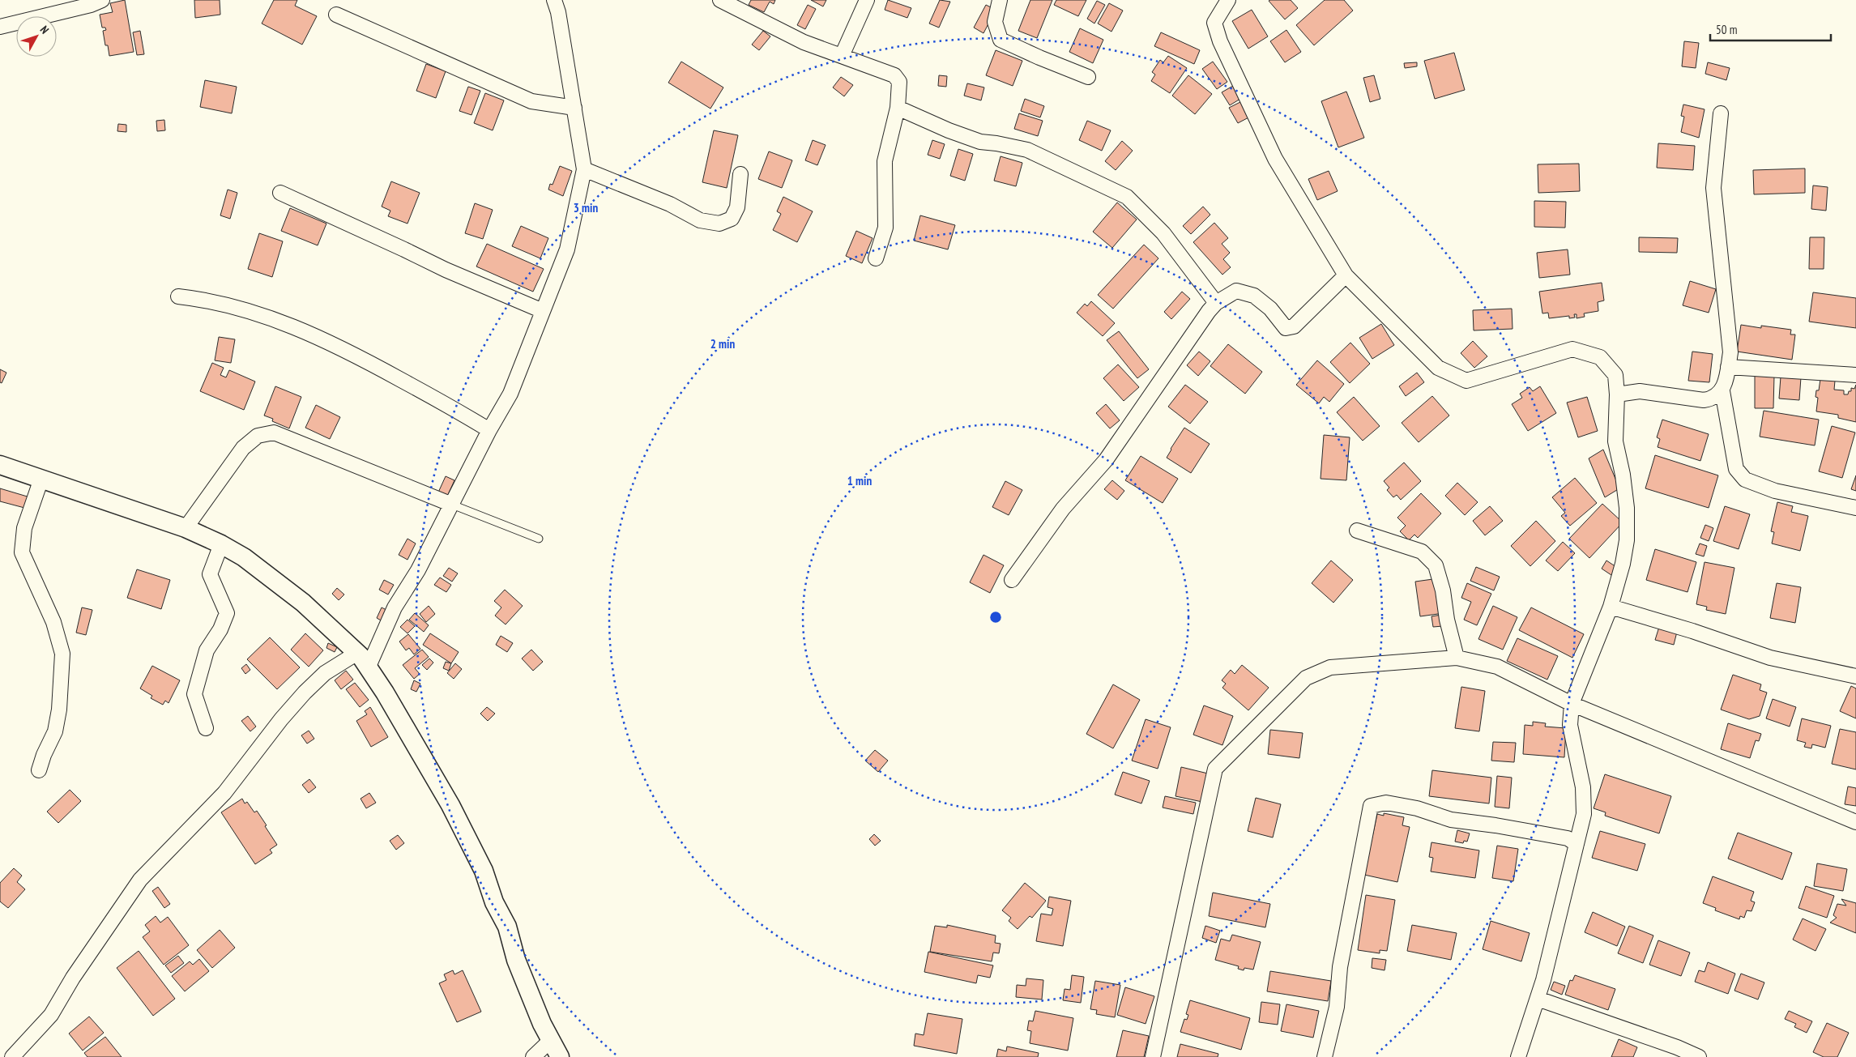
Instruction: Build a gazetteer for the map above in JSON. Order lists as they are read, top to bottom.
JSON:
{
  "scale_bar": "50 m",
  "north": "top right",
  "rings": ["3 min", "2 min", "1 min"]
}
